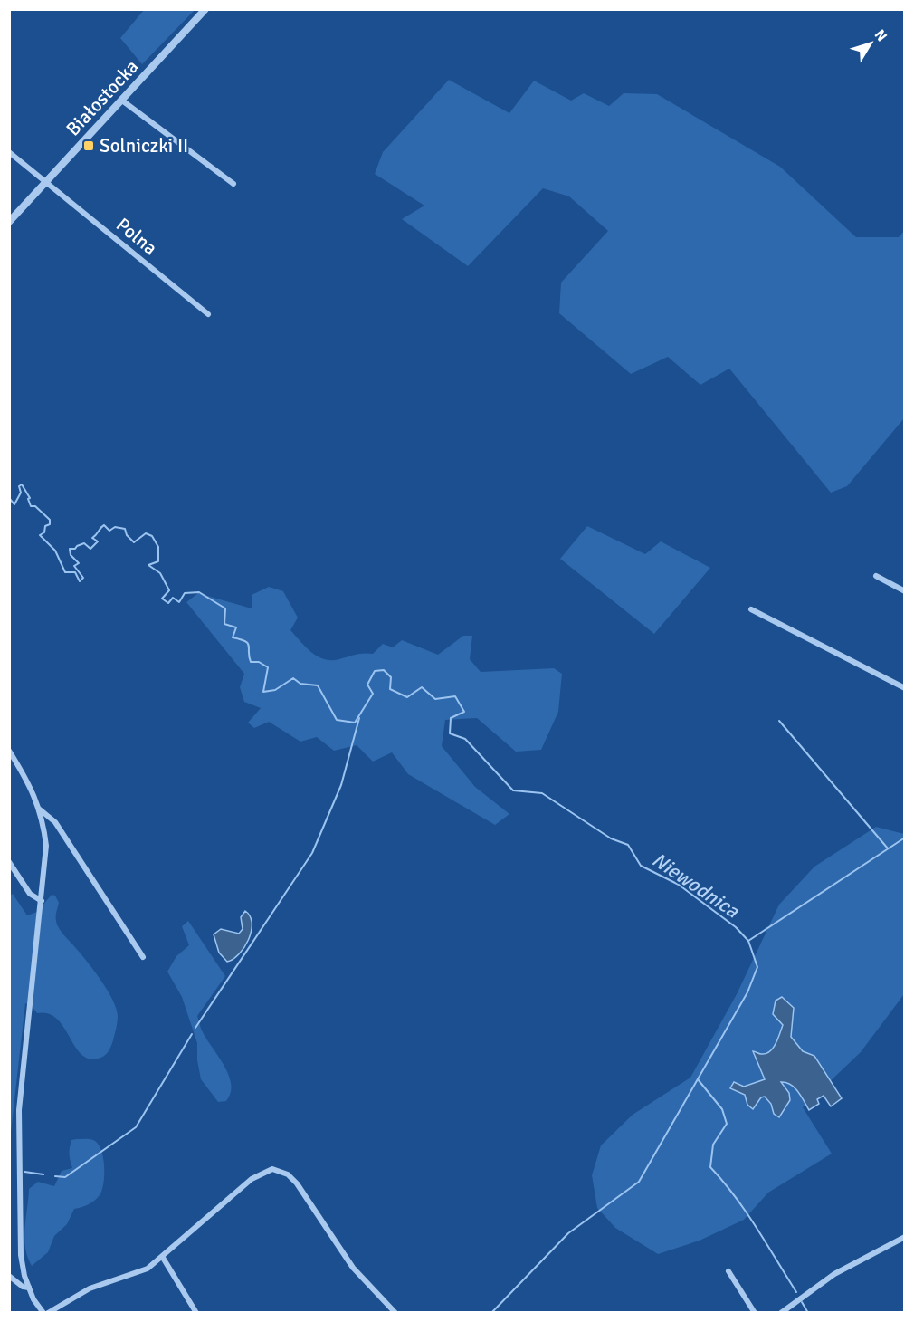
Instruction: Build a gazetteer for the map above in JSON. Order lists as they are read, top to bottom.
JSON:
{
  "streets": {
    "street": ["Białostocka", "Polna"]
  },
  "crossings": [
    ["Białostocka", "Polna"]
  ],
  "water": ["Niewodnica"],
  "places": {
    "transit": ["Solniczki II"]
  },
  "north": "top right"
}
